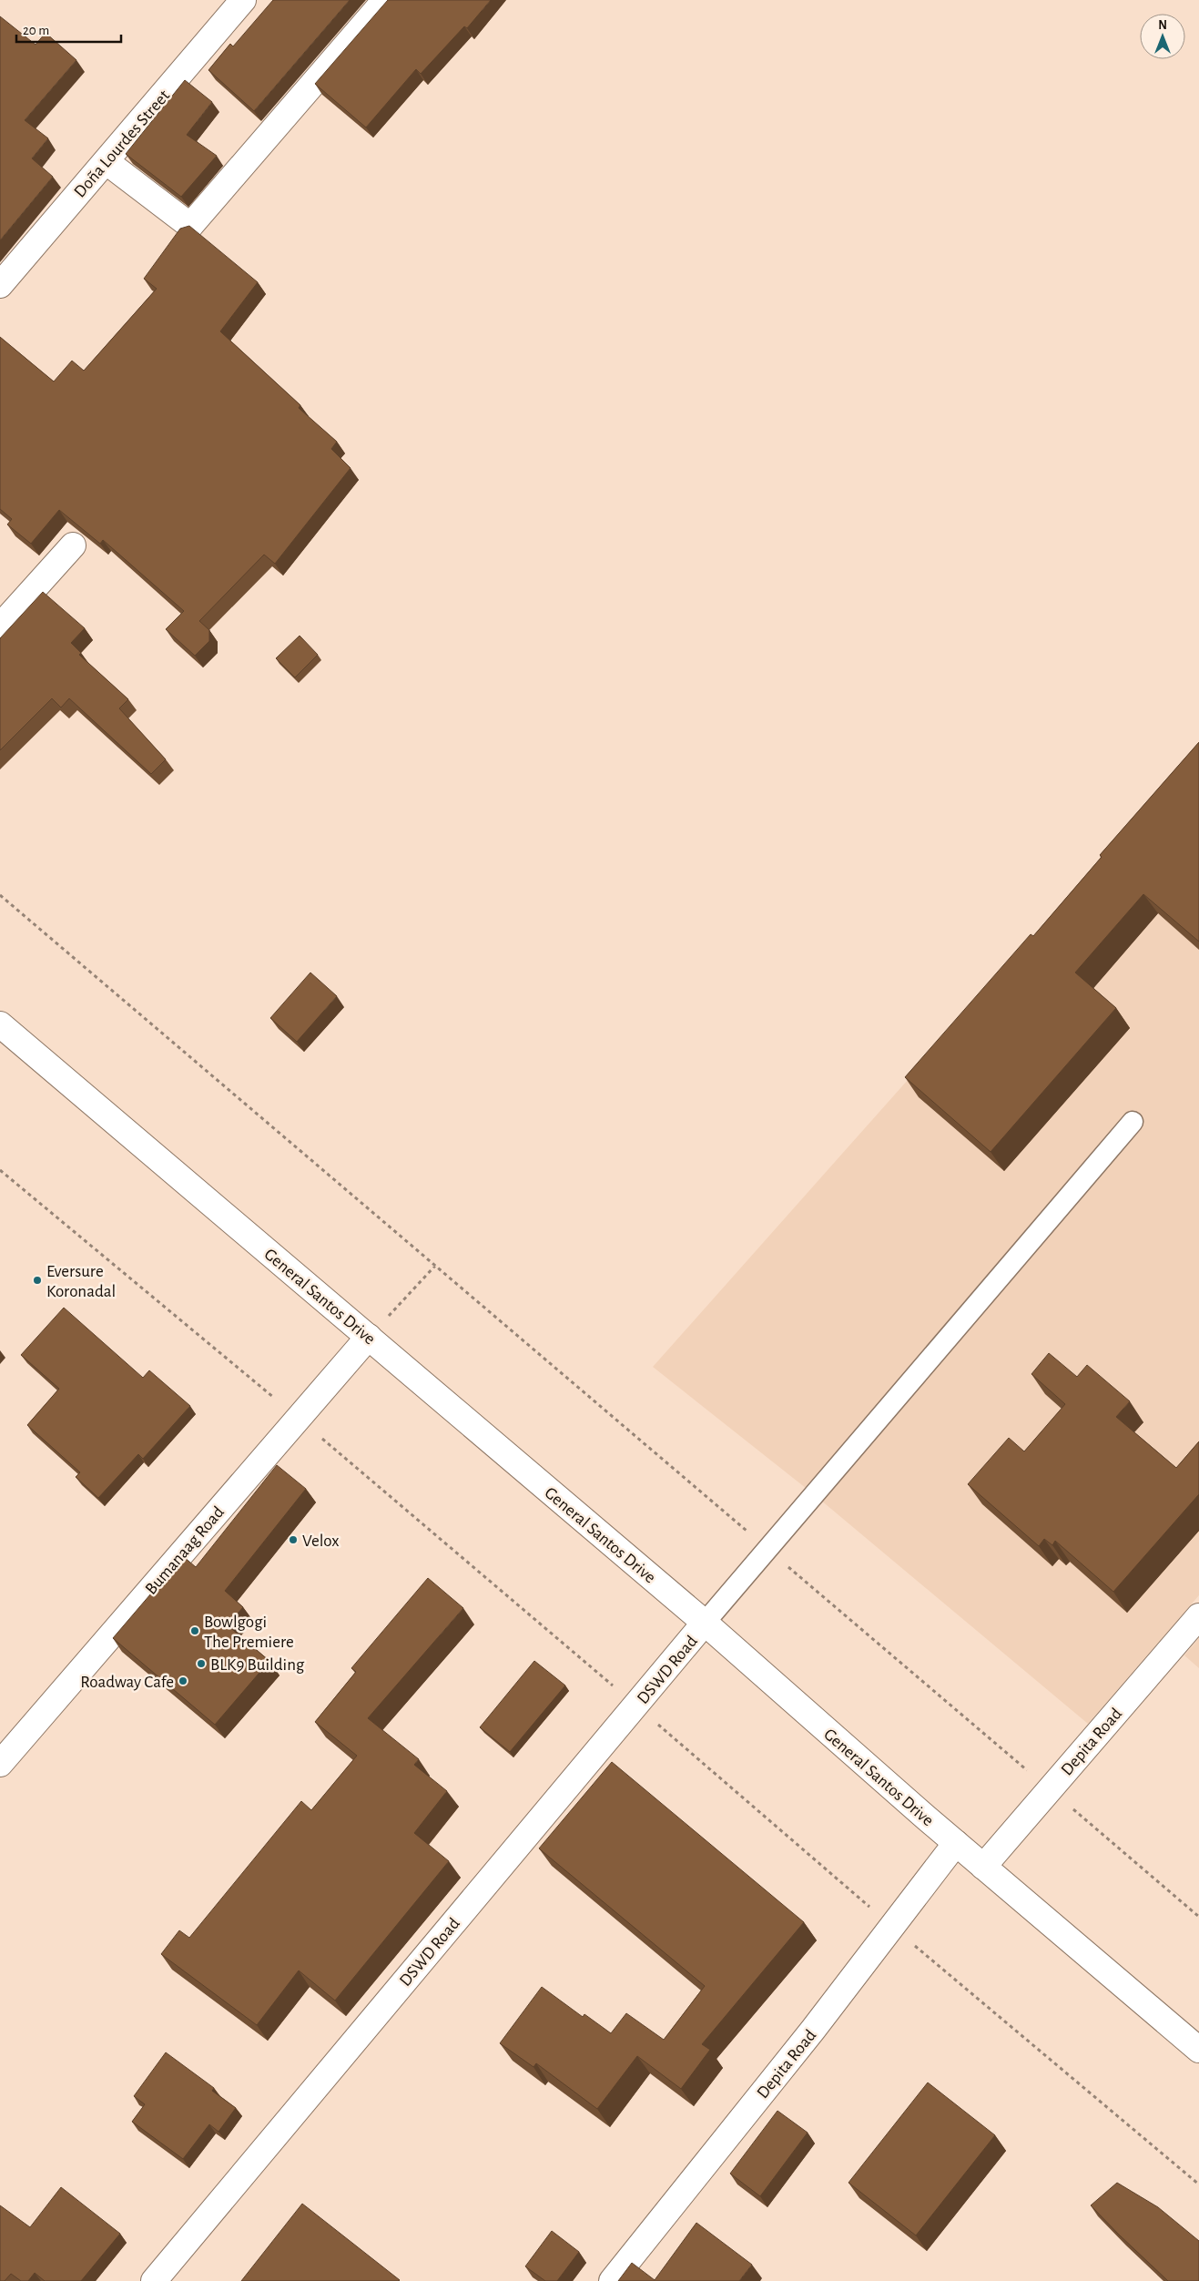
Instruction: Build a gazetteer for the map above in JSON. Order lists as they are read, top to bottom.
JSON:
{
  "streets": {
    "main road": [
      "Doña Lourdes Street",
      "General Santos Drive",
      "Bumanaag Road",
      "DSWD Road",
      "Depita Road"
    ]
  },
  "crossings": [
    ["General Santos Drive", "Bumanaag Road"],
    ["General Santos Drive", "DSWD Road"],
    ["General Santos Drive", "Depita Road"]
  ],
  "places": [
    "Eversure Koronadal",
    "Velox",
    "Bowlgogi The Premiere",
    "BLK9 Building",
    "Roadway Cafe"
  ],
  "scale_bar": "20 m",
  "north": "top"
}
